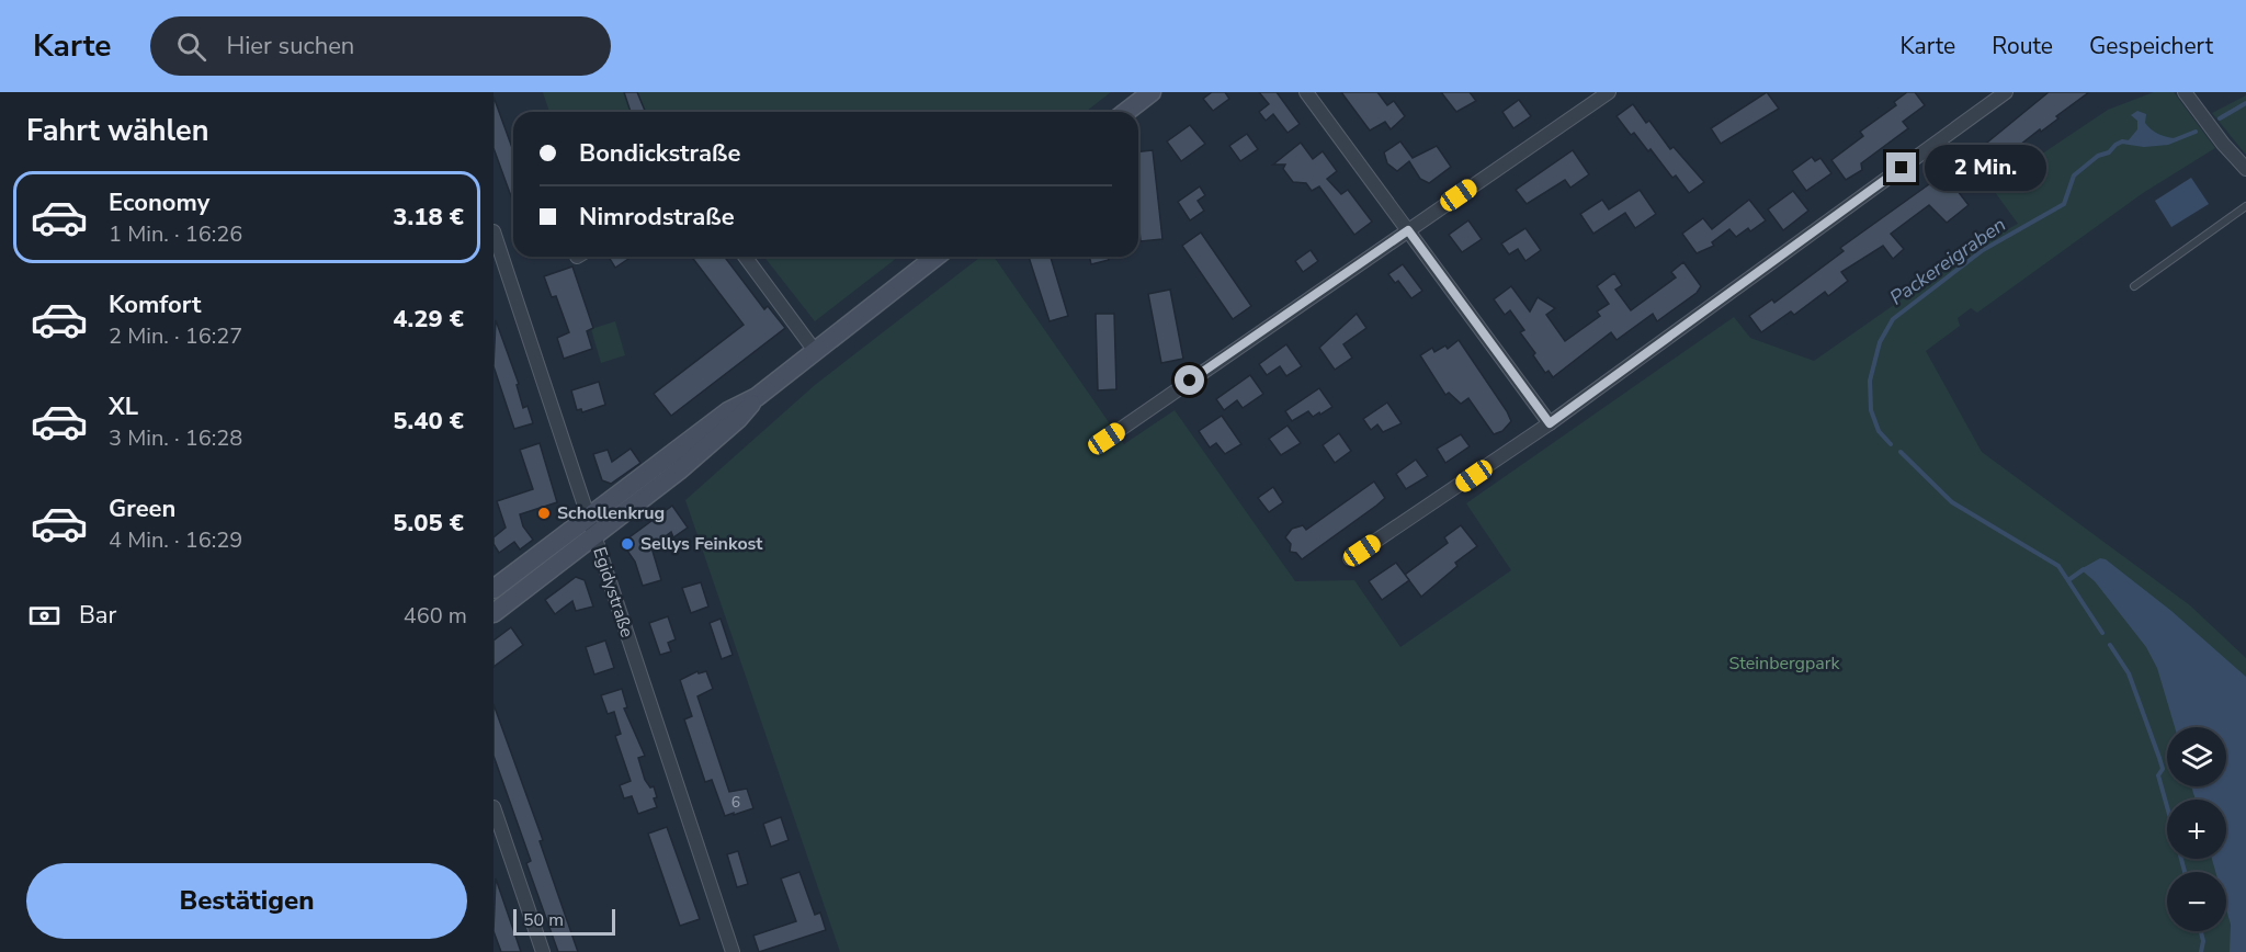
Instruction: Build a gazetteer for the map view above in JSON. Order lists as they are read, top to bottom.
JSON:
{
  "streets": {
    "street": ["Egidystraße"]
  },
  "water": ["Packereigraben"],
  "parks": ["Steinbergpark"],
  "places": ["Schollenkrug", "Sellys Feinkost"],
  "house_numbers": ["6"],
  "scale_bar": "50 m",
  "page": {
    "header": "Karte",
    "search": "Hier suchen",
    "nav": ["Karte", "Route", "Gespeichert"],
    "heading": "Fahrt wählen",
    "banner": ["Bondickstraße", "Nimrodstraße"],
    "bubble": "2 Min.",
    "list": [
      {
        "name": "Economy",
        "note": "1 Min. · 16:26",
        "value": "3.18 €"
      },
      {
        "name": "Komfort",
        "note": "2 Min. · 16:27",
        "value": "4.29 €"
      },
      {
        "name": "XL",
        "note": "3 Min. · 16:28",
        "value": "5.40 €"
      },
      {
        "name": "Green",
        "note": "4 Min. · 16:29",
        "value": "5.05 €"
      }
    ],
    "pay": ["Bar", "460 m"],
    "map_buttons": ["+", "−"],
    "buttons": "Bestätigen",
    "scale": "50 m"
  }
}
